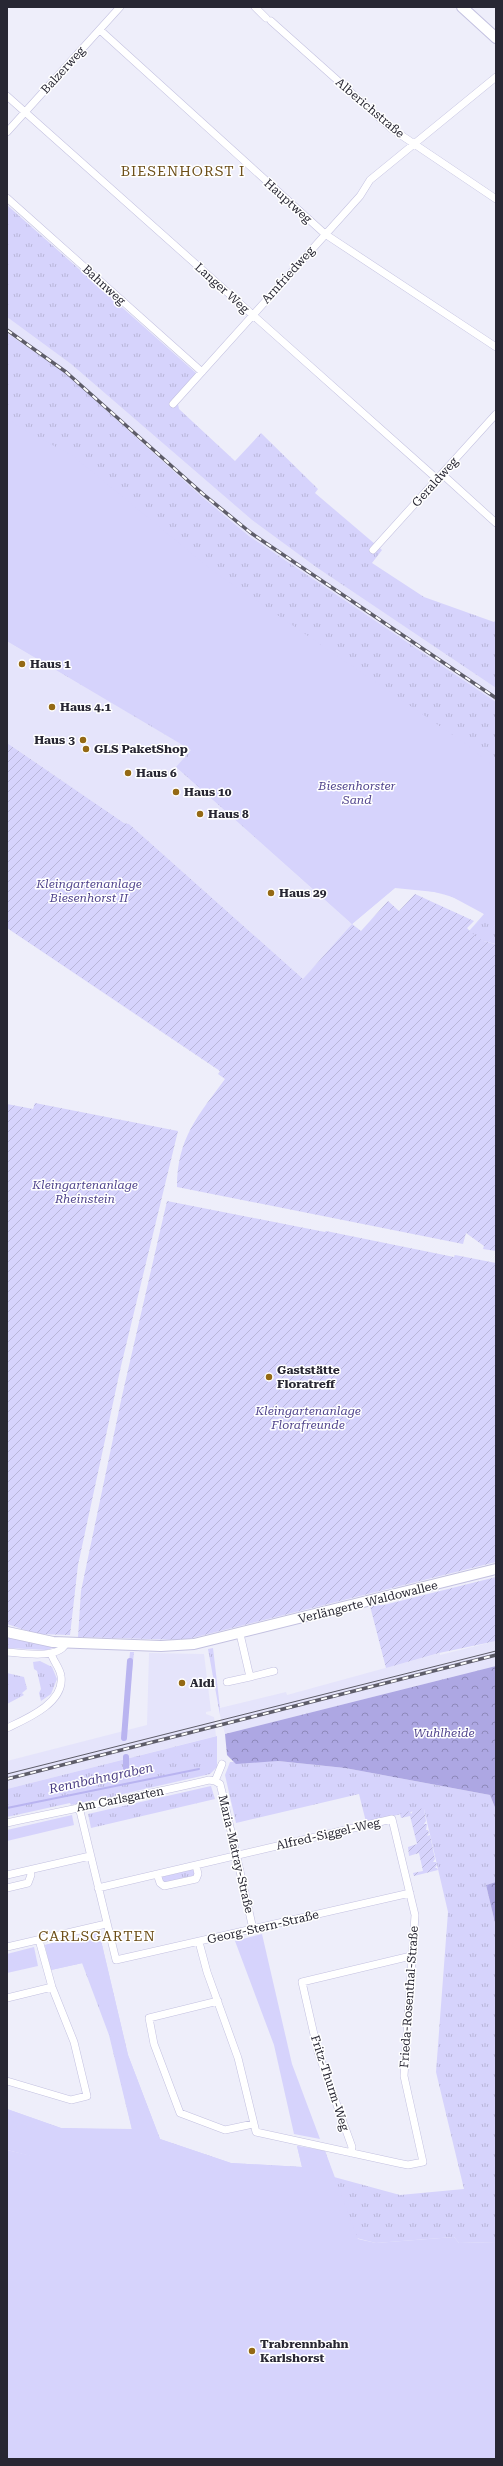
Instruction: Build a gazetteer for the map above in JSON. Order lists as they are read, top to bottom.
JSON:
{
  "streets": {
    "street": [
      "Balzerweg",
      "Alberichstraße",
      "Hauptweg",
      "Arnfriedweg",
      "Bahnweg",
      "Langer Weg",
      "Geraldweg",
      "Verlängerte Waldowallee",
      "Am Carlsgarten",
      "Alfred-Siggel-Weg",
      "Maria-Matray-Straße",
      "Georg-Stern-Straße",
      "Frieda-Rosenthal-Straße",
      "Fritz-Thurm-Weg"
    ]
  },
  "crossings": [
    ["Balzerweg", "Hauptweg"],
    ["Balzerweg", "Langer Weg"],
    ["Alberichstraße", "Arnfriedweg"],
    ["Hauptweg", "Arnfriedweg"],
    ["Arnfriedweg", "Bahnweg"],
    ["Arnfriedweg", "Langer Weg"],
    ["Langer Weg", "Geraldweg"],
    ["Am Carlsgarten", "Maria-Matray-Straße"],
    ["Alfred-Siggel-Weg", "Maria-Matray-Straße"],
    ["Alfred-Siggel-Weg", "Georg-Stern-Straße"],
    ["Alfred-Siggel-Weg", "Frieda-Rosenthal-Straße"],
    ["Maria-Matray-Straße", "Georg-Stern-Straße"],
    ["Georg-Stern-Straße", "Frieda-Rosenthal-Straße"],
    ["Frieda-Rosenthal-Straße", "Fritz-Thurm-Weg"]
  ],
  "districts": ["BIESENHORST I", "CARLSGARTEN"],
  "water": ["Rennbahngraben"],
  "parks": [
    "Biesenhorster Sand",
    "Kleingartenanlage Biesenhorst II",
    "Kleingartenanlage Rheinstein",
    "Kleingartenanlage Florafreunde",
    "Wuhlheide"
  ],
  "places": [
    "Haus 1",
    "Haus 4.1",
    "Haus 3",
    "GLS PaketShop",
    "Haus 6",
    "Haus 10",
    "Haus 8",
    "Haus 29",
    "Gaststätte Floratreff",
    "Aldi",
    "Trabrennbahn Karlshorst"
  ]
}
